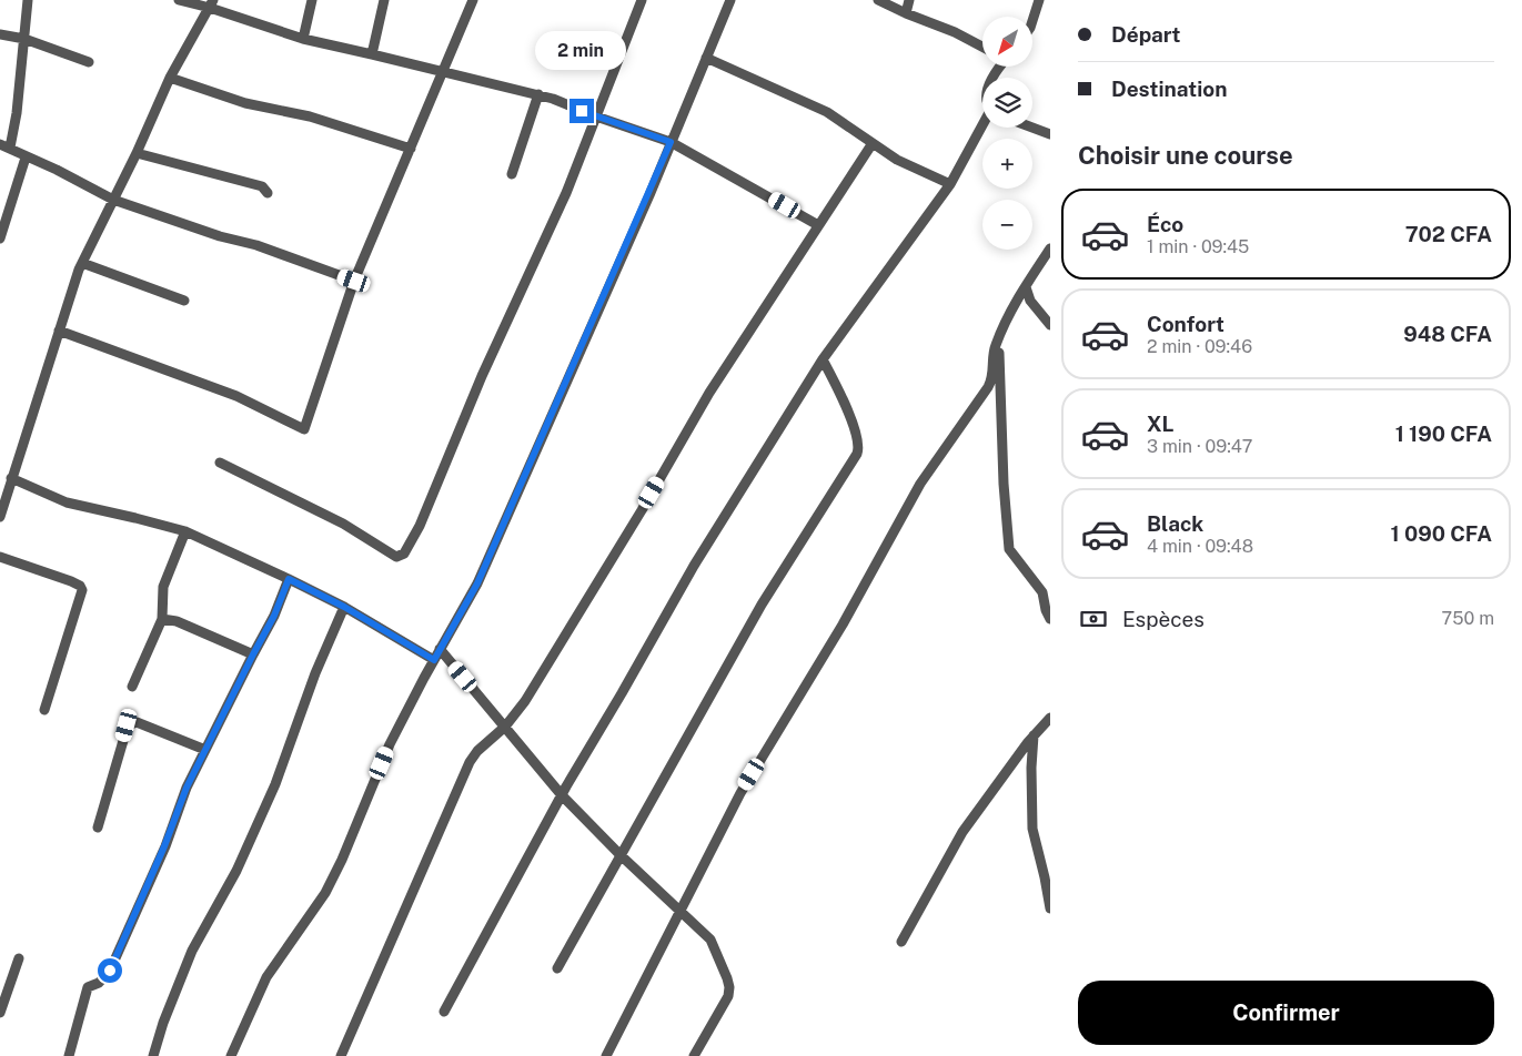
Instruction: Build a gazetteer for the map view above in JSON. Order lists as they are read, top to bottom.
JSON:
{
  "north": "bottom left",
  "page": {
    "banner": ["Départ", "Destination"],
    "map_buttons": ["+", "−"],
    "bubble": "2 min",
    "heading": "Choisir une course",
    "list": [
      {
        "name": "Éco",
        "note": "1 min · 09:45",
        "value": "702 CFA"
      },
      {
        "name": "Confort",
        "note": "2 min · 09:46",
        "value": "948 CFA"
      },
      {
        "name": "XL",
        "note": "3 min · 09:47",
        "value": "1 190 CFA"
      },
      {
        "name": "Black",
        "note": "4 min · 09:48",
        "value": "1 090 CFA"
      }
    ],
    "pay": ["Espèces", "750 m"],
    "buttons": "Confirmer"
  }
}
